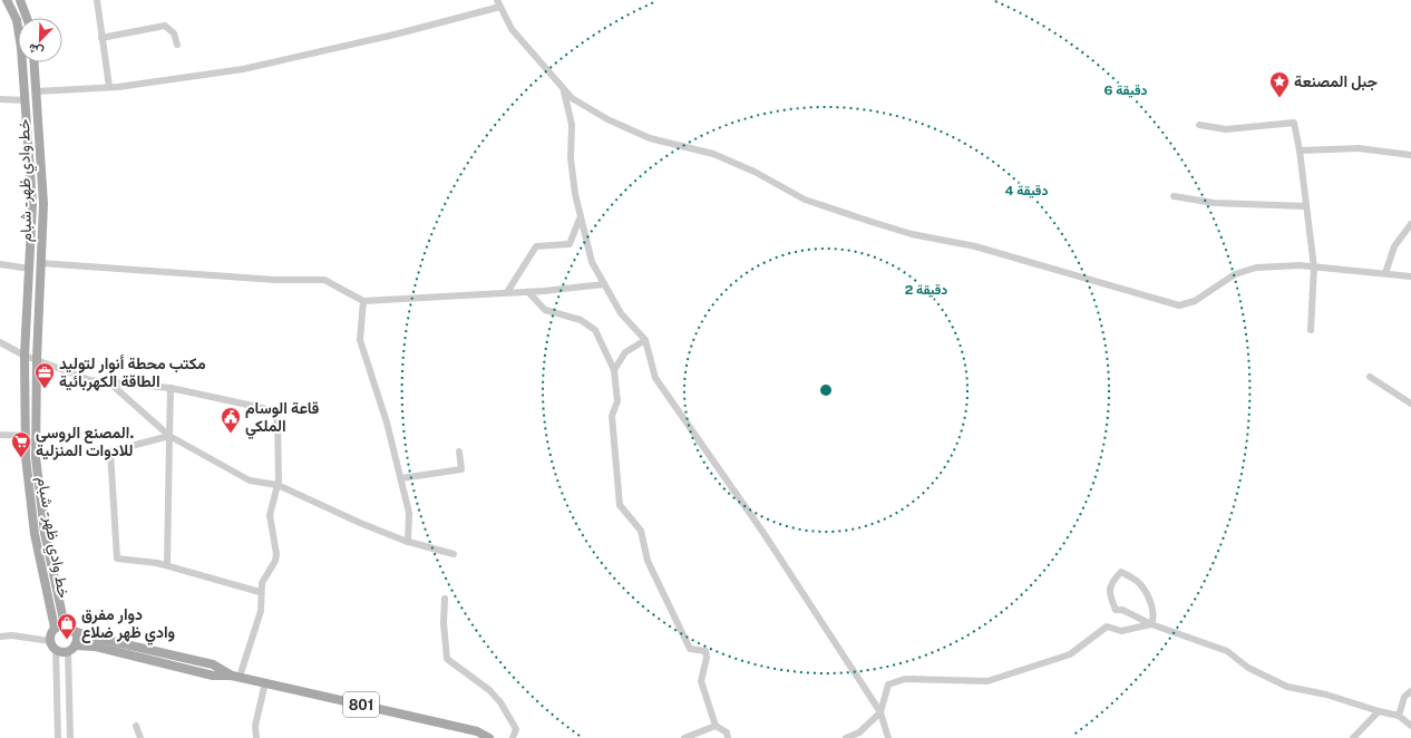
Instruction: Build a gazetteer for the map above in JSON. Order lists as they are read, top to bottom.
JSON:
{
  "streets": {
    "main road": ["خط وادي ظهر - شبام", "801"]
  },
  "crossings": [
    ["خط وادي ظهر - شبام", "801"]
  ],
  "places": {
    "place": ["جبل المصنعة"],
    "office": ["مكتب محطة أنوار لتوليد الطاقة الكهربائية"],
    "public building": ["قاعة الوسام الملكي"],
    "supermarket": ["المصنع الروسي. للادوات المنزلية"],
    "shop": ["دوار مفرق وادي ظهر ضلاع"]
  },
  "north": "bottom left",
  "rings": ["6 دقيقة", "4 دقيقة", "2 دقيقة"]
}
